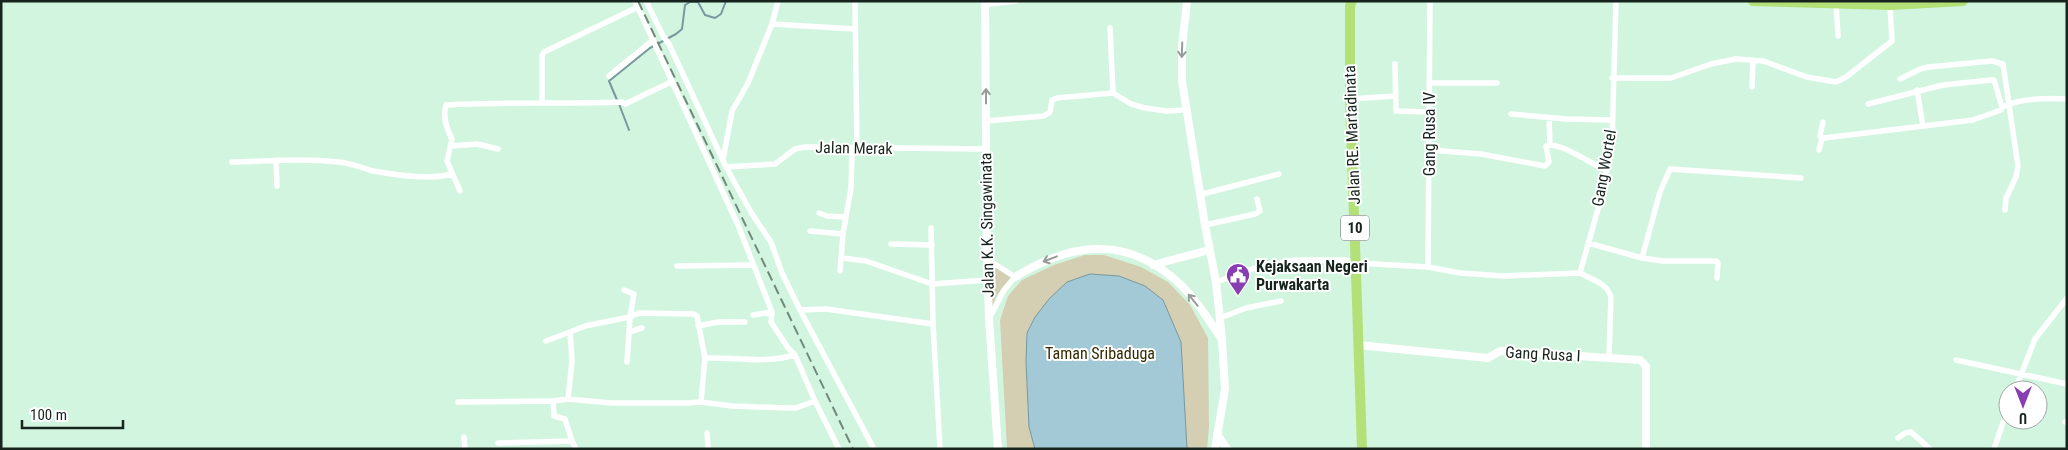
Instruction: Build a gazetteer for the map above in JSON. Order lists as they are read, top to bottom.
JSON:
{
  "streets": {
    "highway": ["Jalan RE. Martadinata", "10"],
    "street": [
      "Gang Rusa IV",
      "Jalan Merak",
      "Gang Wortel",
      "Jalan K.K. Singawinata",
      "Gang Rusa I"
    ]
  },
  "crossings": [
    ["Jalan RE. Martadinata", "Gang Rusa I"],
    ["Jalan Merak", "Jalan K.K. Singawinata"]
  ],
  "parks": ["Taman Sribaduga"],
  "places": {
    "public building": ["Kejaksaan Negeri Purwakarta"]
  },
  "scale_bar": "100 m",
  "north": "bottom"
}
